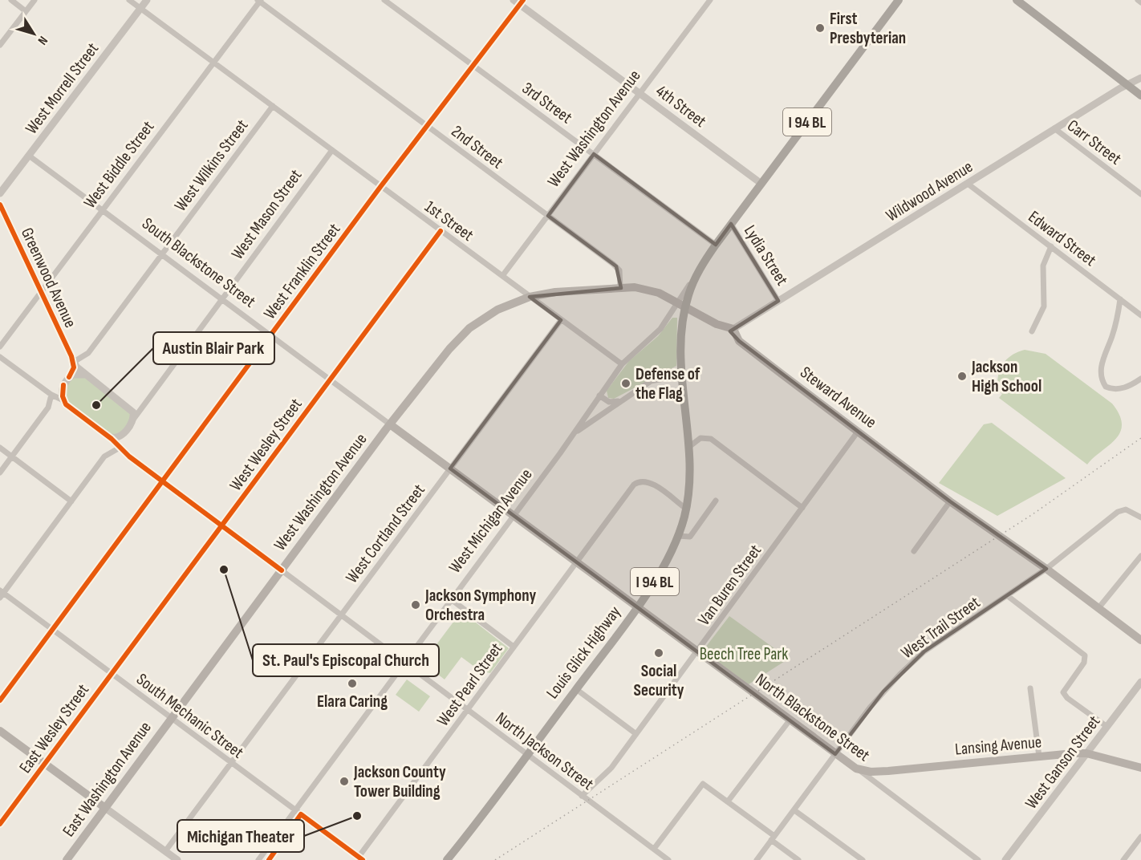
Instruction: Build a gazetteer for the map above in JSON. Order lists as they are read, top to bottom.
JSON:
{
  "streets": {
    "main road": [
      "I 94 BL",
      "West Washington Avenue",
      "South Blackstone Street",
      "Steward Avenue",
      "Louis Glick Highway",
      "North Blackstone Street",
      "Lansing Avenue",
      "East Washington Avenue"
    ],
    "street": [
      "West Morrell Street",
      "3rd Street",
      "4th Street",
      "Carr Street",
      "2nd Street",
      "West Biddle Street",
      "West Wilkins Street",
      "Wildwood Avenue",
      "West Mason Street",
      "1st Street",
      "Edward Street",
      "Lydia Street",
      "West Franklin Street",
      "Greenwood Avenue",
      "West Wesley Street",
      "West Michigan Avenue",
      "West Cortland Street",
      "Van Buren Street",
      "West Trail Street",
      "West Pearl Street",
      "South Mechanic Street",
      "East Wesley Street",
      "North Jackson Street",
      "West Ganson Street"
    ]
  },
  "crossings": [
    ["West Morrell Street", "1st Street"],
    ["West Morrell Street", "South Blackstone Street"],
    ["3rd Street", "I 94 BL"],
    ["3rd Street", "West Washington Avenue"],
    ["3rd Street", "West Franklin Street"],
    ["3rd Street", "Louis Glick Highway"],
    ["4th Street", "I 94 BL"],
    ["4th Street", "West Washington Avenue"],
    ["4th Street", "West Franklin Street"],
    ["I 94 BL", "Lydia Street"],
    ["I 94 BL", "Louis Glick Highway"],
    ["West Washington Avenue", "2nd Street"],
    ["West Washington Avenue", "1st Street"],
    ["West Washington Avenue", "South Blackstone Street"],
    ["West Washington Avenue", "South Mechanic Street"],
    ["West Washington Avenue", "North Jackson Street"],
    ["West Washington Avenue", "East Washington Avenue"],
    ["Carr Street", "Wildwood Avenue"],
    ["2nd Street", "West Biddle Street"],
    ["2nd Street", "West Franklin Street"],
    ["West Biddle Street", "1st Street"],
    ["West Biddle Street", "South Blackstone Street"],
    ["West Biddle Street", "Greenwood Avenue"],
    ["West Wilkins Street", "1st Street"],
    ["West Wilkins Street", "South Blackstone Street"],
    ["West Wilkins Street", "Greenwood Avenue"],
    ["Wildwood Avenue", "Edward Street"],
    ["Wildwood Avenue", "Lydia Street"],
    ["Wildwood Avenue", "Steward Avenue"],
    ["West Mason Street", "1st Street"],
    ["West Mason Street", "South Blackstone Street"],
    ["1st Street", "West Franklin Street"],
    ["1st Street", "West Wesley Street"],
    ["1st Street", "West Michigan Avenue"],
    ["1st Street", "West Cortland Street"],
    ["South Blackstone Street", "West Franklin Street"],
    ["South Blackstone Street", "West Wesley Street"],
    ["South Blackstone Street", "West Michigan Avenue"],
    ["South Blackstone Street", "West Cortland Street"],
    ["South Blackstone Street", "North Blackstone Street"],
    ["West Franklin Street", "South Mechanic Street"],
    ["Steward Avenue", "Van Buren Street"],
    ["Steward Avenue", "West Trail Street"],
    ["West Wesley Street", "South Mechanic Street"],
    ["West Wesley Street", "East Wesley Street"],
    ["West Michigan Avenue", "Louis Glick Highway"],
    ["West Michigan Avenue", "South Mechanic Street"],
    ["West Michigan Avenue", "North Blackstone Street"],
    ["West Michigan Avenue", "North Jackson Street"],
    ["West Cortland Street", "South Mechanic Street"],
    ["West Cortland Street", "North Jackson Street"],
    ["Van Buren Street", "North Blackstone Street"],
    ["Van Buren Street", "North Jackson Street"],
    ["West Trail Street", "North Blackstone Street"],
    ["Louis Glick Highway", "West Pearl Street"],
    ["Louis Glick Highway", "North Blackstone Street"],
    ["Louis Glick Highway", "North Jackson Street"],
    ["West Pearl Street", "South Mechanic Street"],
    ["West Pearl Street", "North Blackstone Street"],
    ["West Pearl Street", "North Jackson Street"],
    ["South Mechanic Street", "East Wesley Street"],
    ["South Mechanic Street", "East Washington Avenue"],
    ["North Blackstone Street", "Lansing Avenue"],
    ["Lansing Avenue", "West Ganson Street"]
  ],
  "parks": ["Beech Tree Park"],
  "places": [
    "First Presbyterian",
    "Jackson High School",
    "Defense of the Flag",
    "Austin Blair Park",
    "St. Paul's Episcopal Church",
    "Jackson Symphony Orchestra",
    "Social Security",
    "Elara Caring",
    "Jackson County Tower Building",
    "Michigan Theater"
  ],
  "north": "bottom right"
}
